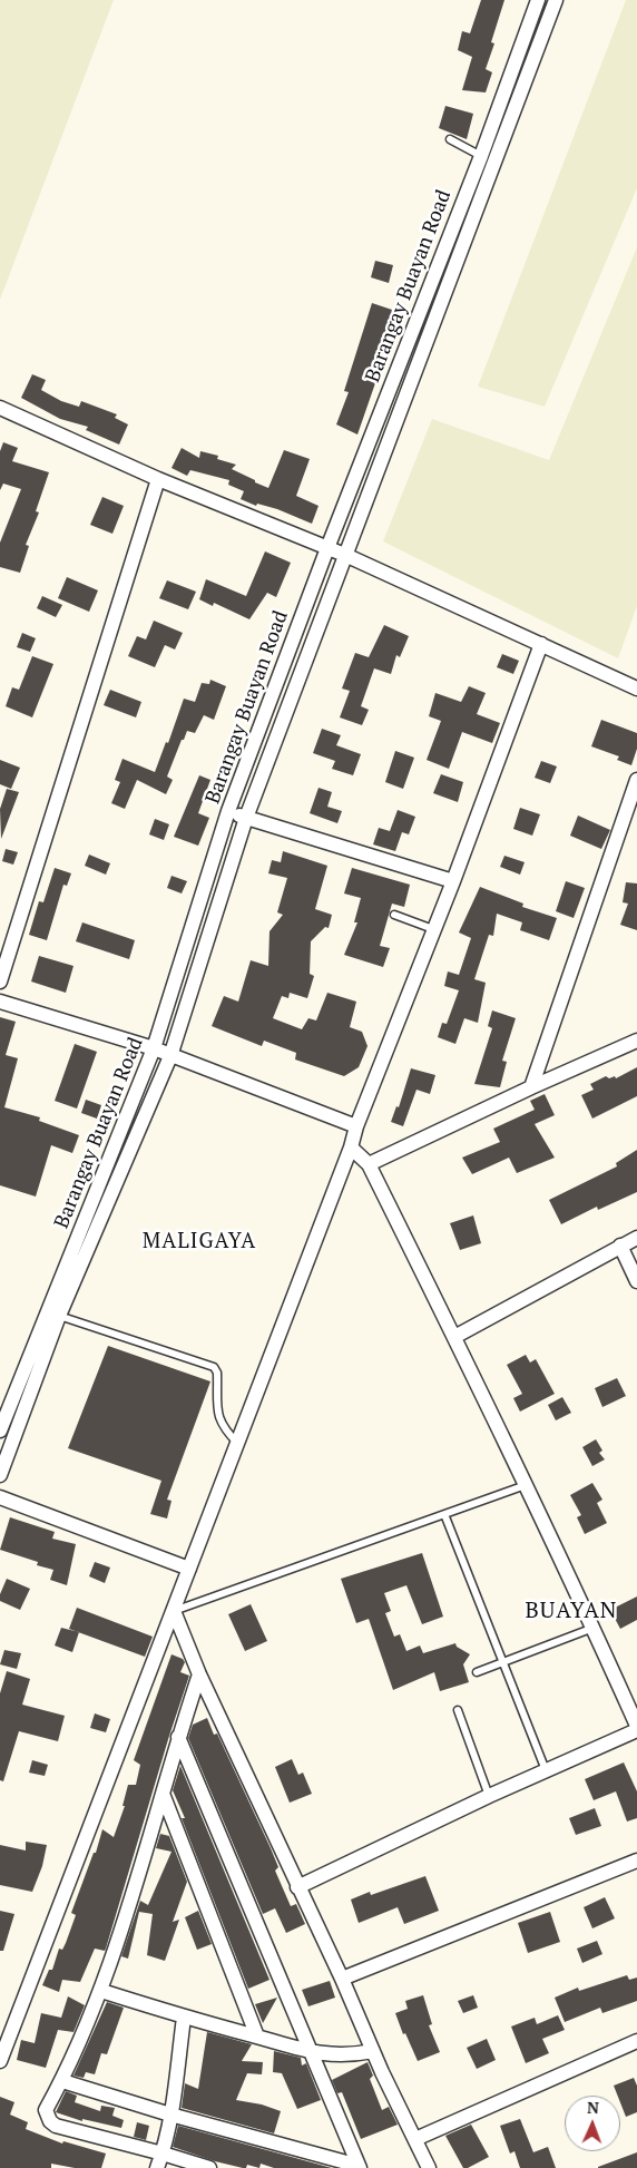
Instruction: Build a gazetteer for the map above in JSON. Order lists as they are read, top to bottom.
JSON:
{
  "streets": {
    "street": ["Barangay Buayan Road"]
  },
  "districts": ["MALIGAYA", "BUAYAN"],
  "north": "top"
}
